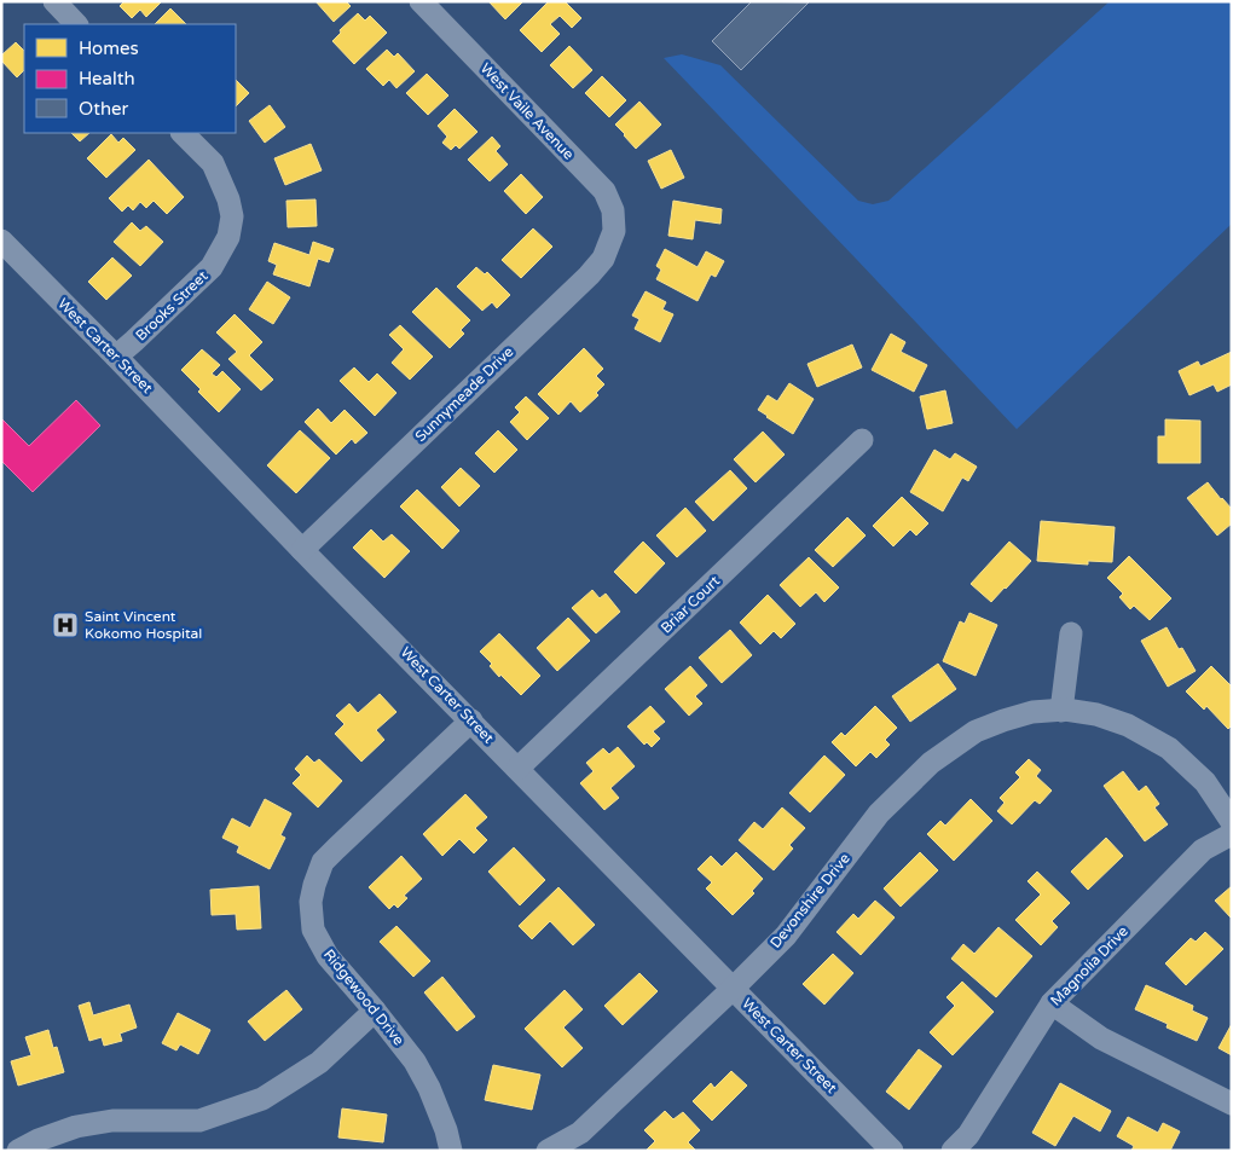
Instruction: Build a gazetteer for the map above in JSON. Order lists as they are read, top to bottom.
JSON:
{
  "streets": {
    "street": [
      "West Vaile Avenue",
      "Brooks Street",
      "West Carter Street",
      "Sunnymeade Drive",
      "Briar Court",
      "Devonshire Drive",
      "Magnolia Drive",
      "Ridgewood Drive"
    ]
  },
  "crossings": [
    ["West Vaile Avenue", "Sunnymeade Drive"],
    ["Brooks Street", "West Carter Street"],
    ["West Carter Street", "Sunnymeade Drive"],
    ["West Carter Street", "Briar Court"],
    ["West Carter Street", "Devonshire Drive"],
    ["West Carter Street", "Ridgewood Drive"]
  ],
  "places": {
    "hospital": ["Saint Vincent Kokomo Hospital"]
  },
  "legend": ["Homes", "Health", "Other"]
}
